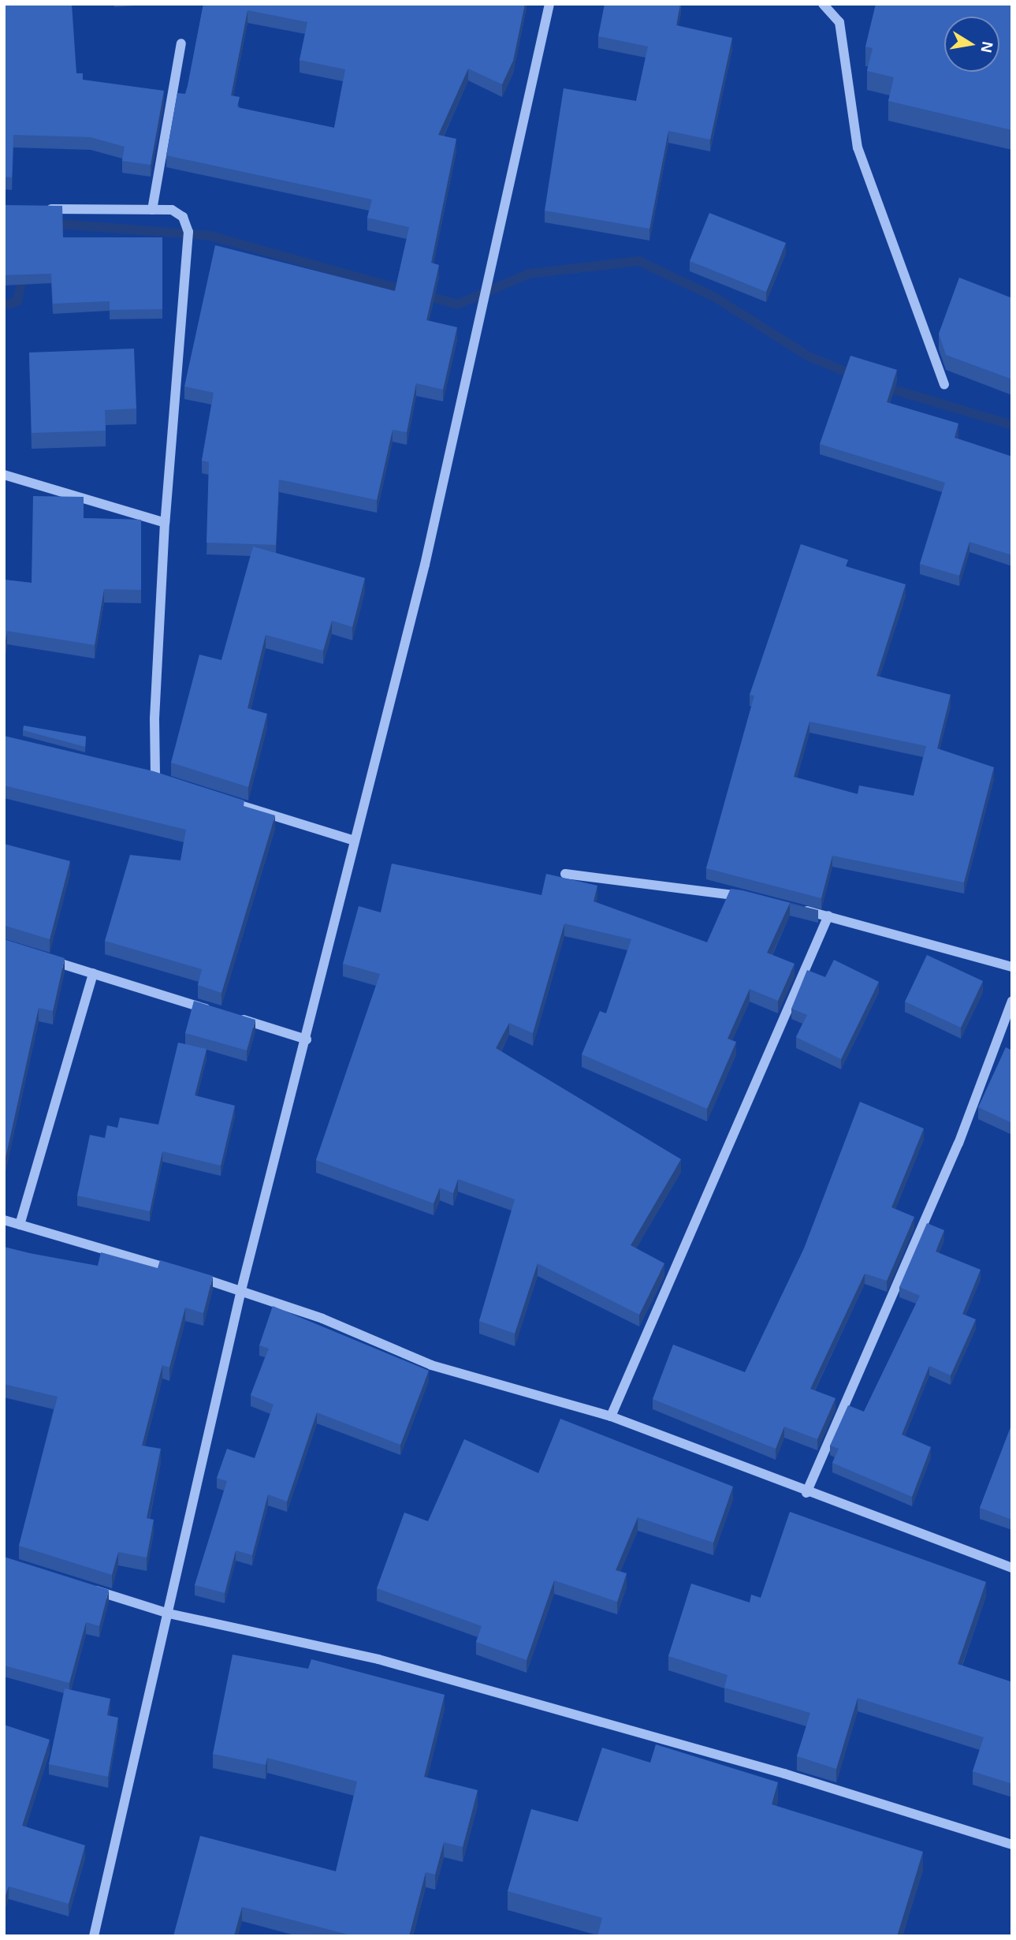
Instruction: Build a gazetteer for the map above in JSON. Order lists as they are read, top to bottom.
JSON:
{
  "north": "right"
}
